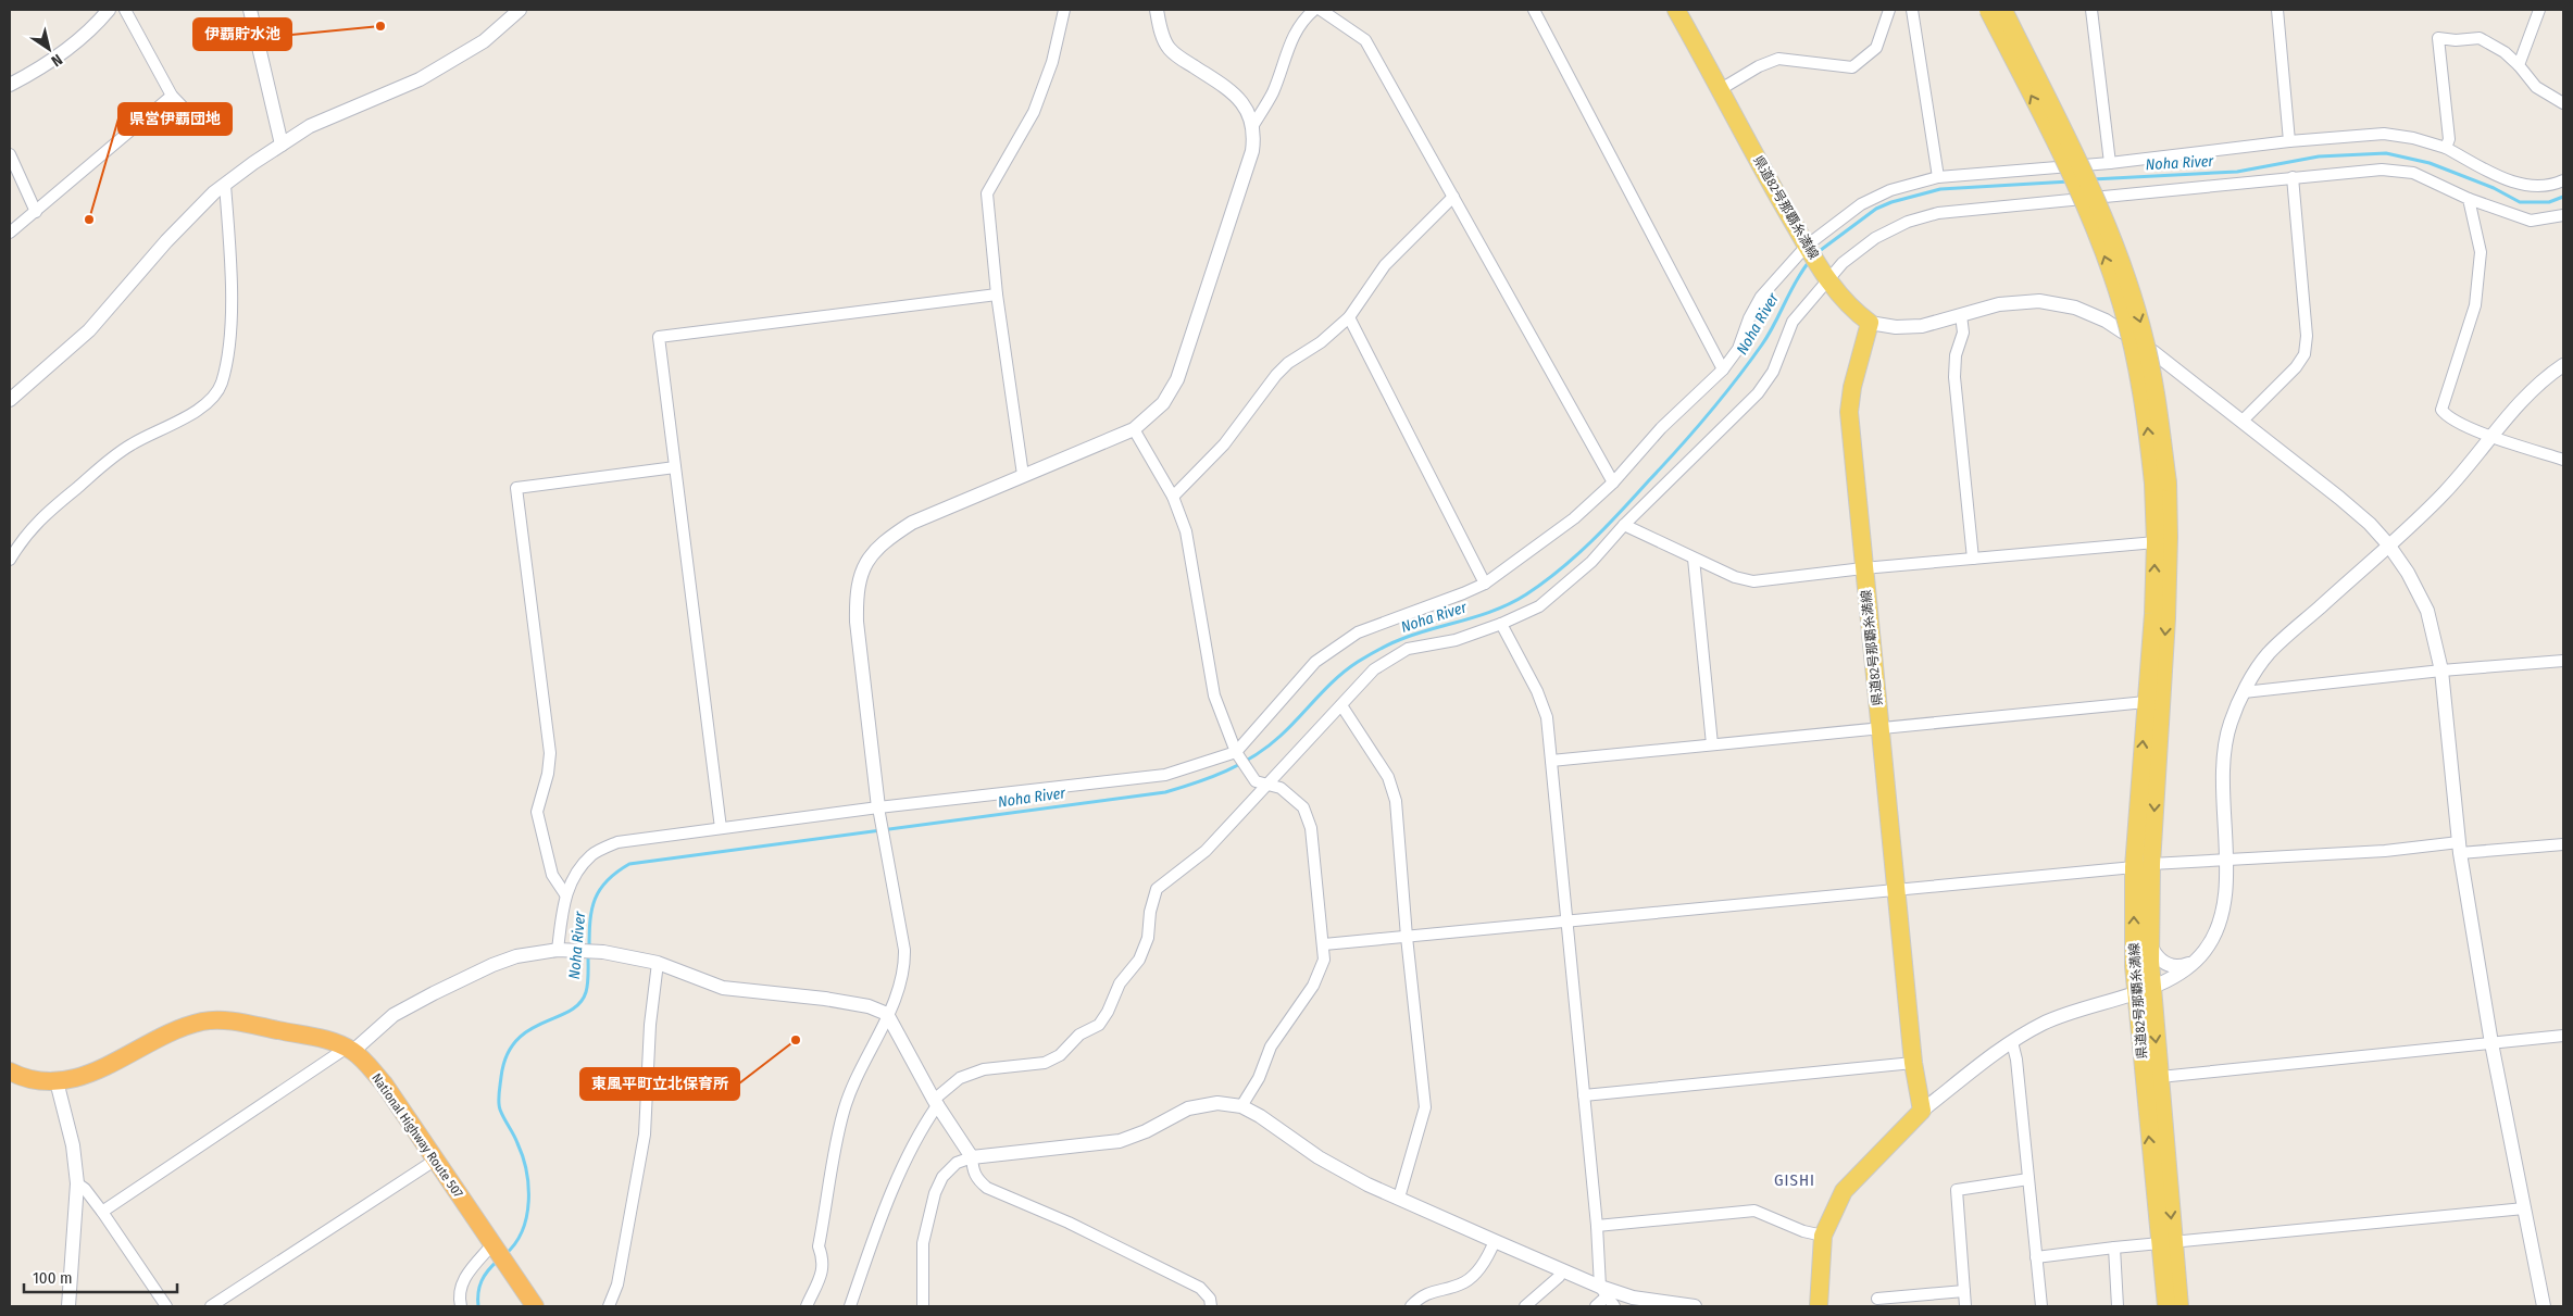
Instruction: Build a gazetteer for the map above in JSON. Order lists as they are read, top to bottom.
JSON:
{
  "streets": {
    "highway": ["National Highway Route 507"],
    "main road": ["県道82号那覇糸満線"]
  },
  "districts": ["GISHI"],
  "water": ["Noha River"],
  "places": ["伊覇貯水池", "県営伊覇団地", "東風平町立北保育所"],
  "scale_bar": "100 m",
  "north": "bottom right"
}
